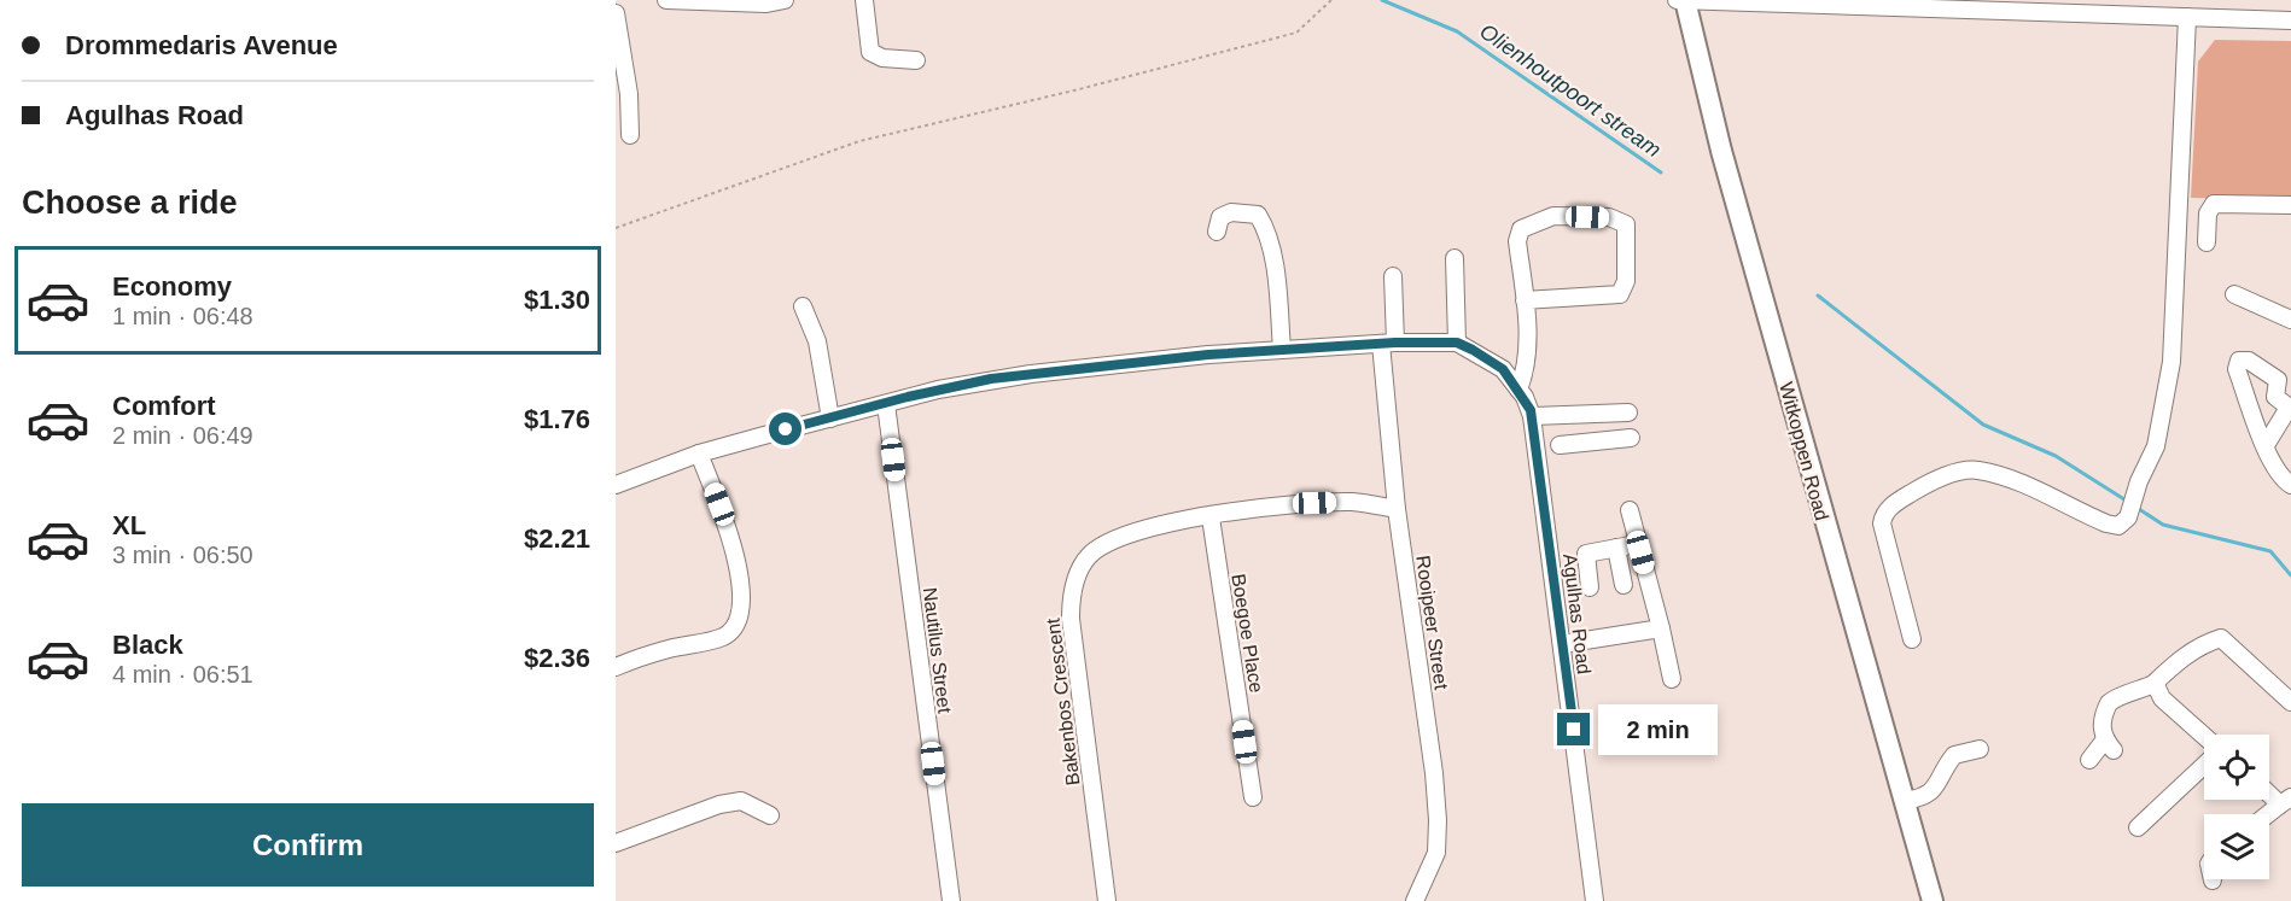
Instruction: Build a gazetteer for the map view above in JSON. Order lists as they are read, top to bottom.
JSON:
{
  "streets": {
    "main road": ["Witkoppen Road"],
    "street": [
      "Agulhas Road",
      "Rooipeer Street",
      "Boegoe Place",
      "Nautilus Street",
      "Bakenbos Crescent"
    ]
  },
  "crossings": [
    ["Rooipeer Street", "Bakenbos Crescent"],
    ["Boegoe Place", "Bakenbos Crescent"]
  ],
  "water": ["Olienhoutpoort stream"],
  "page": {
    "banner": ["Drommedaris Avenue", "Agulhas Road"],
    "heading": "Choose a ride",
    "list": [
      {
        "name": "Economy",
        "note": "1 min · 06:48",
        "value": "$1.30"
      },
      {
        "name": "Comfort",
        "note": "2 min · 06:49",
        "value": "$1.76"
      },
      {
        "name": "XL",
        "note": "3 min · 06:50",
        "value": "$2.21"
      },
      {
        "name": "Black",
        "note": "4 min · 06:51",
        "value": "$2.36"
      }
    ],
    "bubble": "2 min",
    "buttons": "Confirm"
  }
}
